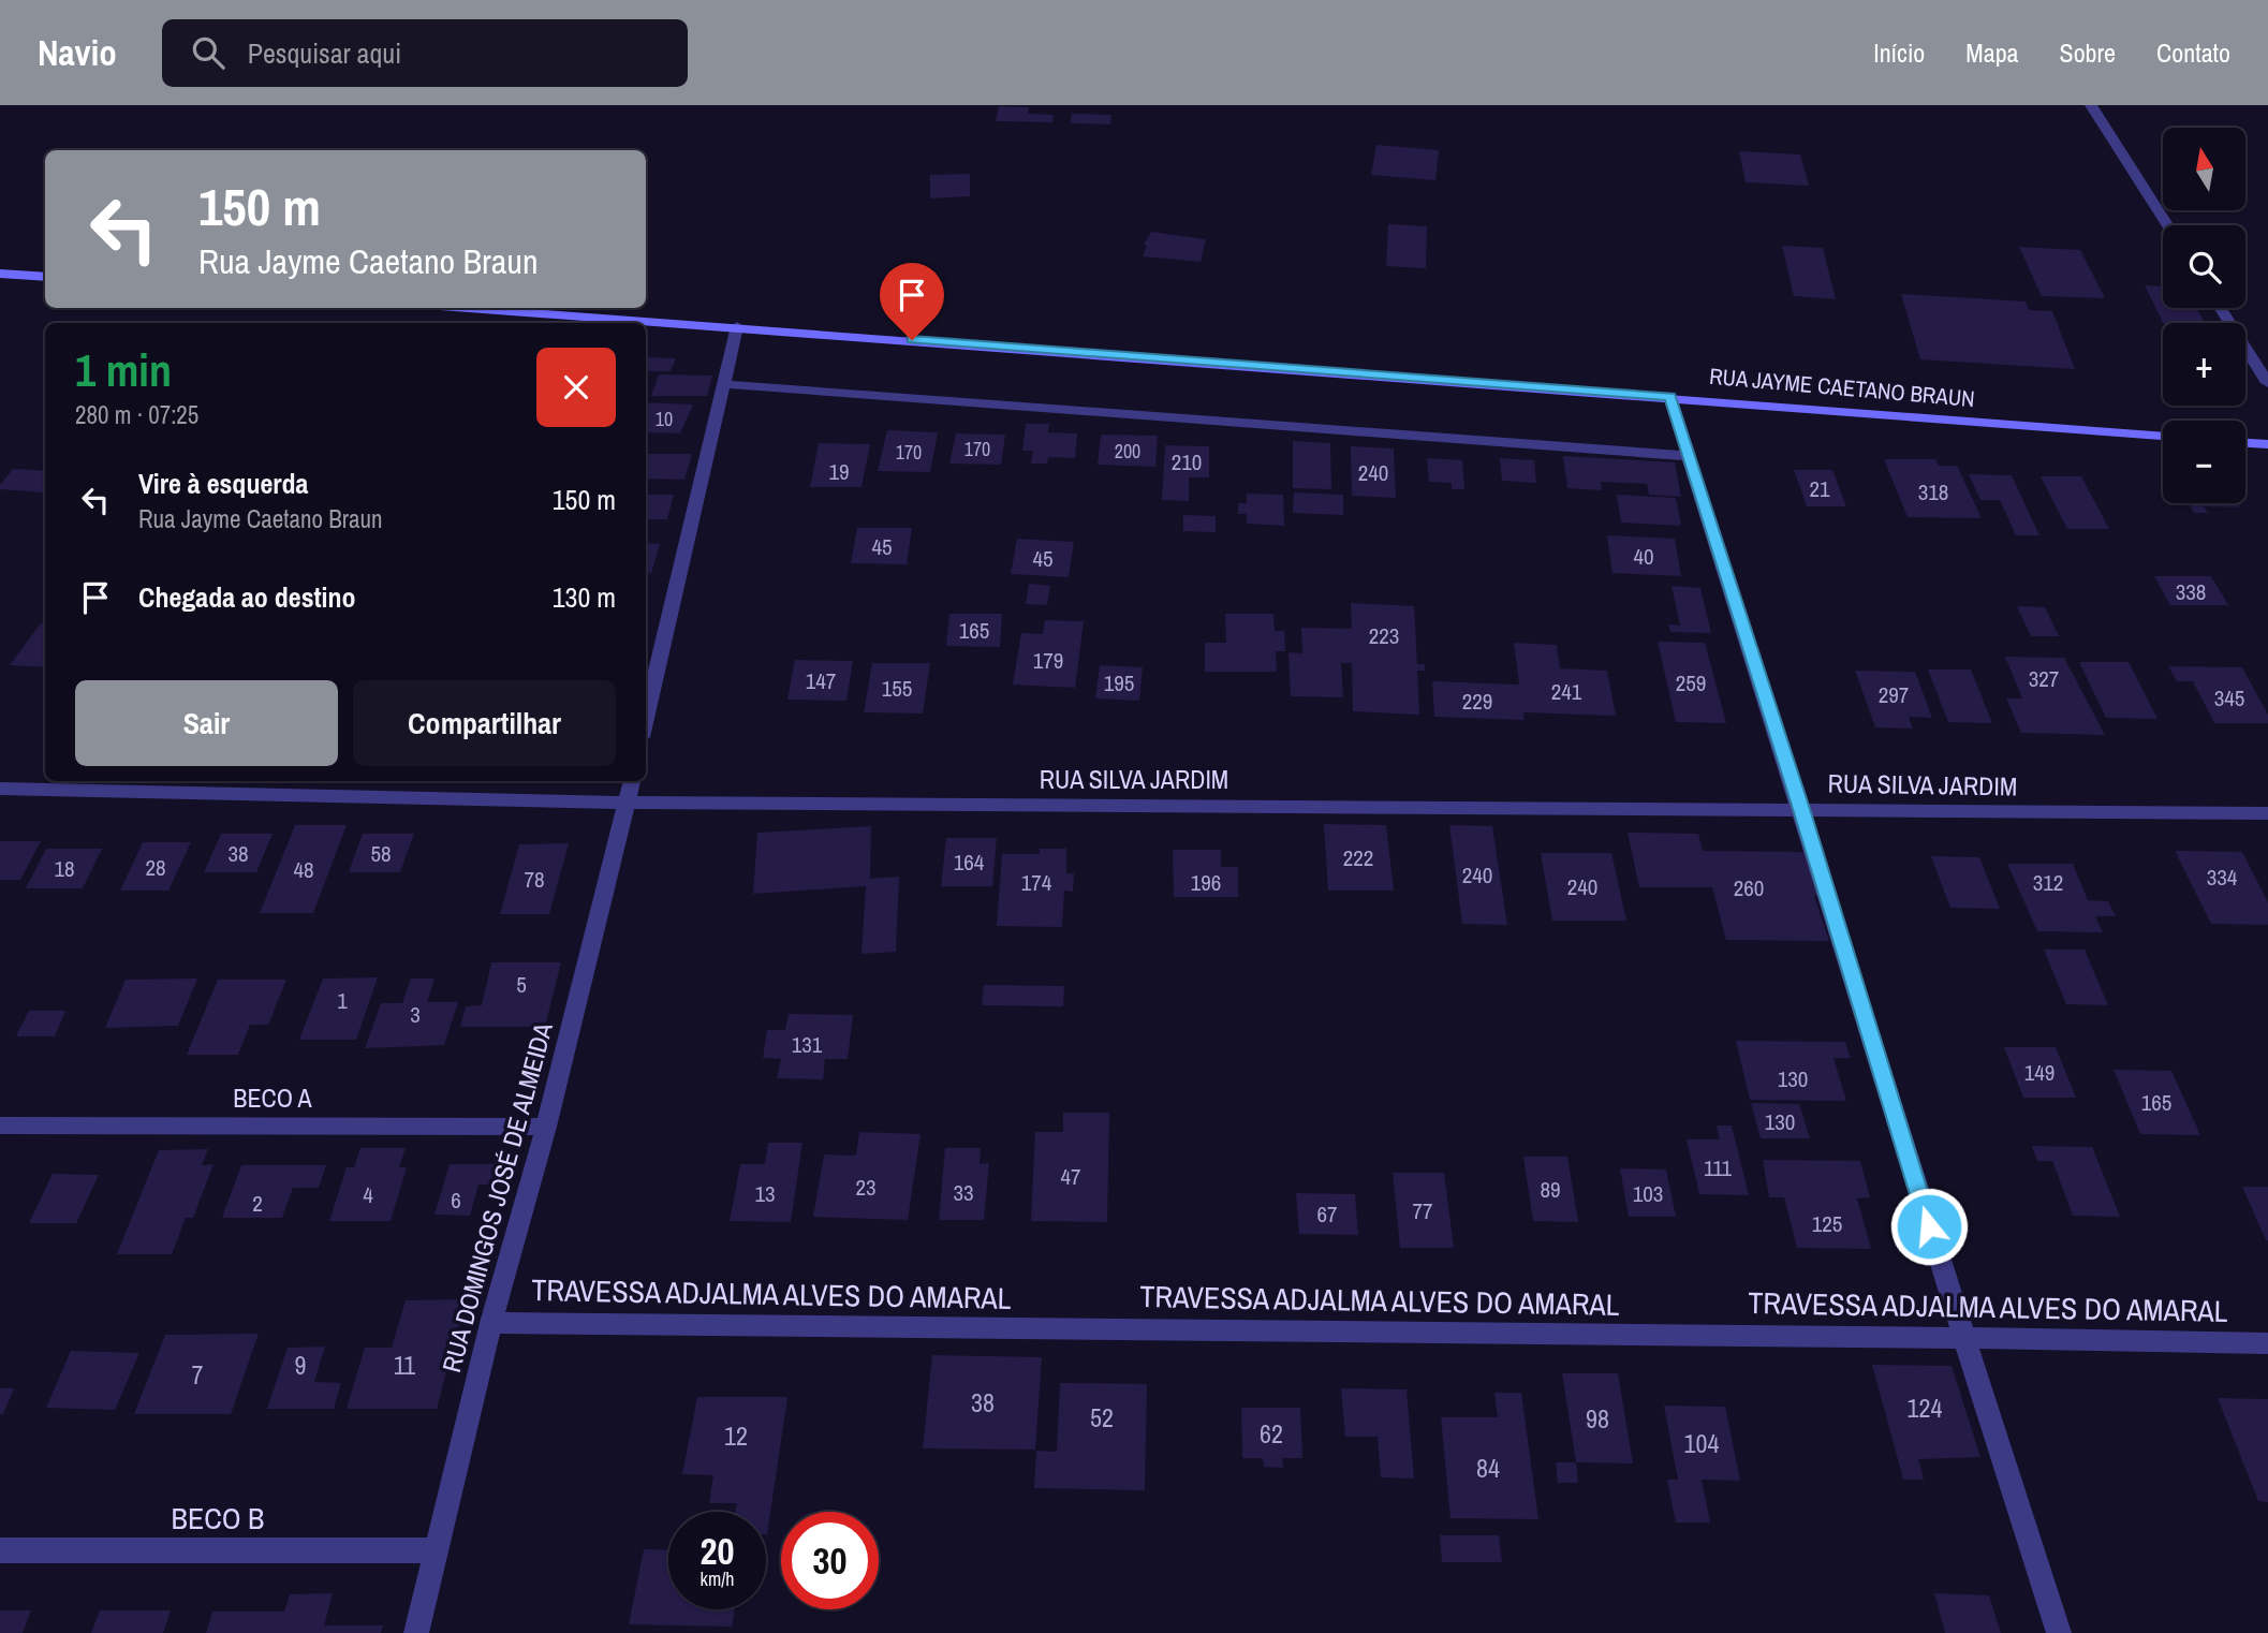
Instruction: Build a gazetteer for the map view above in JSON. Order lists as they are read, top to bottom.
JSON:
{
  "streets": {
    "street": [
      "RUA JAYME CAETANO BRAUN",
      "RUA SILVA JARDIM",
      "BECO A",
      "RUA DOMINGOS JOSÉ DE ALMEIDA",
      "TRAVESSA ADJALMA ALVES DO AMARAL",
      "BECO B"
    ]
  },
  "crossings": [
    ["RUA SILVA JARDIM", "RUA DOMINGOS JOSÉ DE ALMEIDA"],
    ["BECO A", "RUA DOMINGOS JOSÉ DE ALMEIDA"],
    ["RUA DOMINGOS JOSÉ DE ALMEIDA", "TRAVESSA ADJALMA ALVES DO AMARAL"],
    ["RUA DOMINGOS JOSÉ DE ALMEIDA", "BECO B"]
  ],
  "house_numbers": [
    "10",
    "170",
    "200",
    "170",
    "210",
    "19",
    "240",
    "21",
    "318",
    "45",
    "40",
    "45",
    "338",
    "165",
    "223",
    "179",
    "327",
    "147",
    "195",
    "259",
    "155",
    "241",
    "297",
    "345",
    "229",
    "38",
    "58",
    "222",
    "164",
    "28",
    "18",
    "48",
    "240",
    "334",
    "78",
    "174",
    "196",
    "312",
    "240",
    "260",
    "5",
    "1",
    "3",
    "131",
    "149",
    "130",
    "165",
    "130",
    "111",
    "47",
    "23",
    "89",
    "33",
    "13",
    "103",
    "4",
    "6",
    "2",
    "77",
    "67",
    "125",
    "9",
    "11",
    "7",
    "38",
    "124",
    "52",
    "98",
    "62",
    "12",
    "104",
    "84"
  ],
  "north": "top",
  "page": {
    "header": "Navio",
    "search": "Pesquisar aqui",
    "nav": [
      "Início",
      "Mapa",
      "Sobre",
      "Contato"
    ],
    "map_buttons": ["+", "−"],
    "turn": ["150 m", "Rua Jayme Caetano Braun"],
    "heading": ["1 min", "280 m · 07:25"],
    "list": [
      {
        "name": "Vire à esquerda",
        "note": "Rua Jayme Caetano Braun",
        "value": "150 m"
      },
      {
        "name": "Chegada ao destino",
        "value": "130 m"
      }
    ],
    "buttons": ["Sair", "Compartilhar"],
    "speed": "20 km/h",
    "limit": "30"
  }
}
